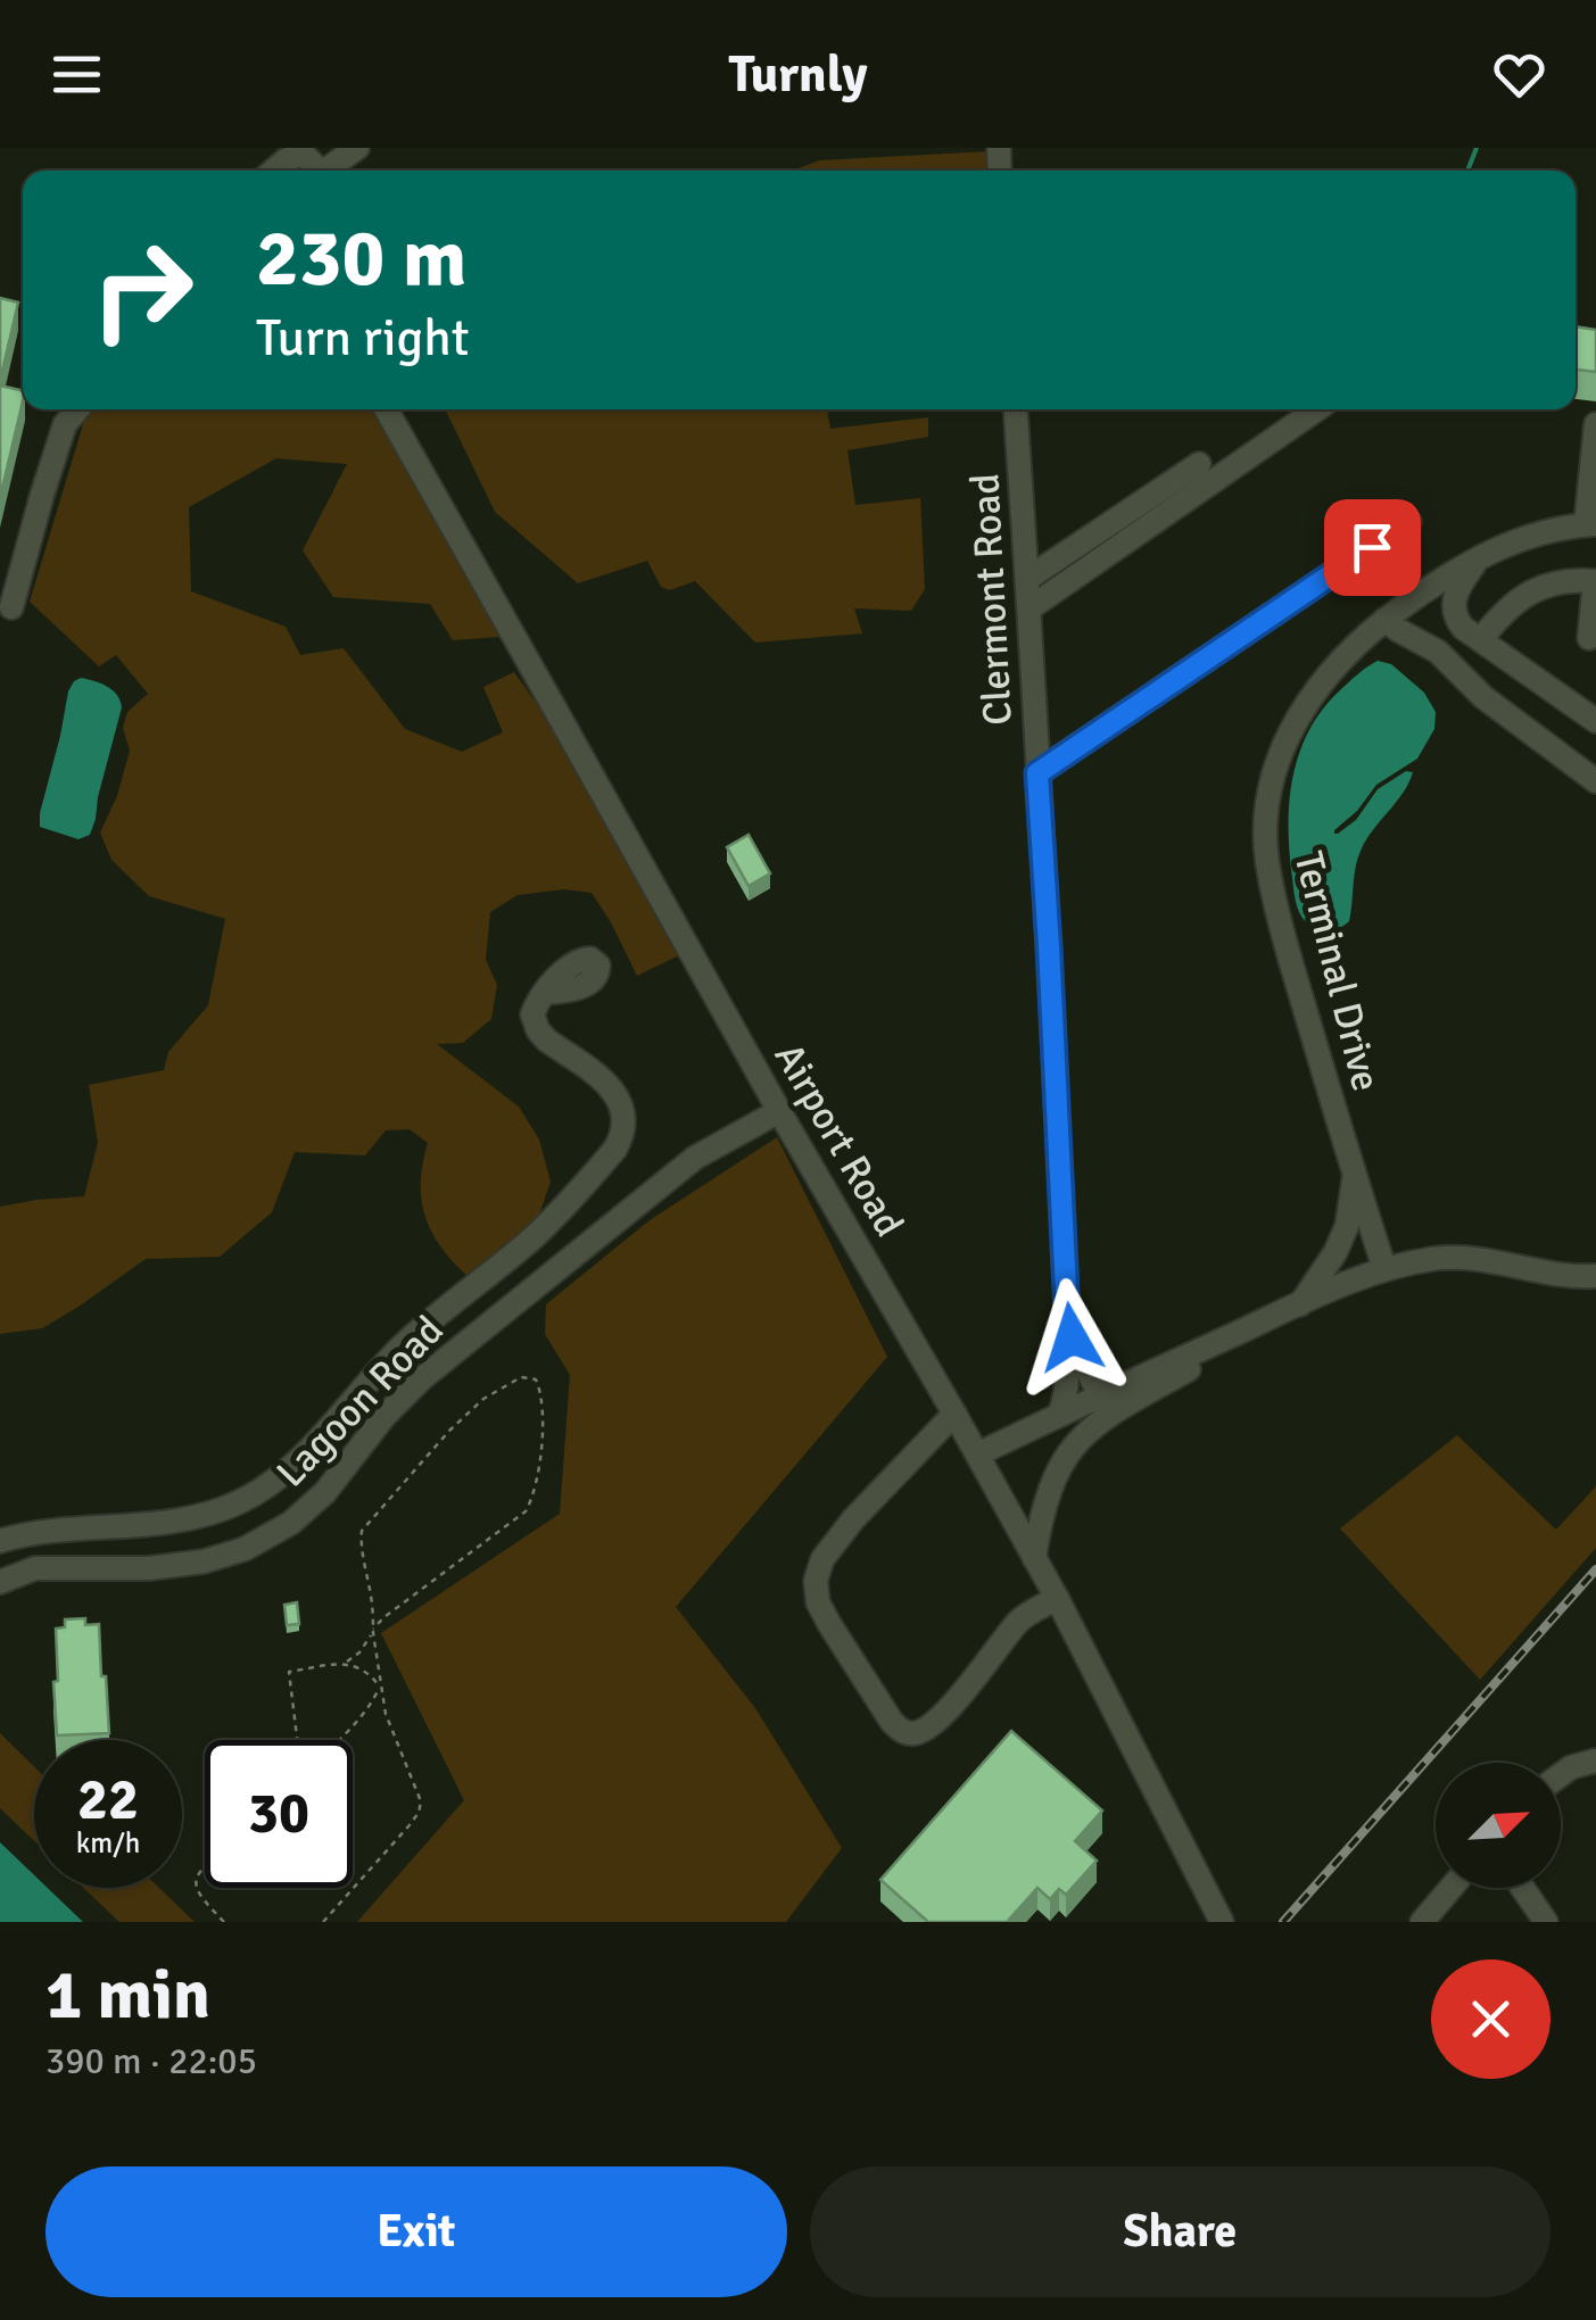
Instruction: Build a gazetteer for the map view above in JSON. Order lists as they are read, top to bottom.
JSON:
{
  "streets": {
    "street": [
      "Clermont Road",
      "Terminal Drive",
      "Airport Road",
      "Lagoon Road"
    ]
  },
  "crossings": [
    ["Airport Road", "Lagoon Road"]
  ],
  "north": "top right",
  "page": {
    "header": "Turnly",
    "turn": ["230 m", "Turn right"],
    "speed": "22 km/h",
    "limit": "30",
    "heading": ["1 min", "390 m · 22:05"],
    "buttons": ["Exit", "Share"]
  }
}
